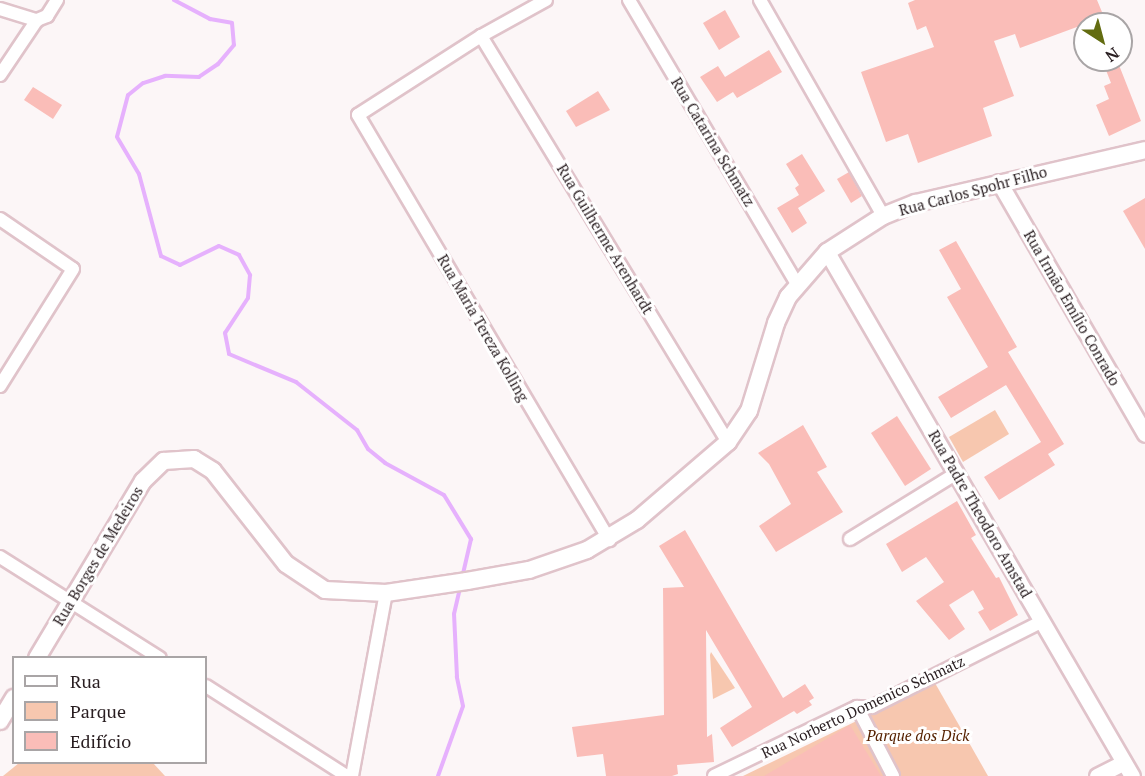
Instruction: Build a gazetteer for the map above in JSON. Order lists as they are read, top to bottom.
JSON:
{
  "streets": {
    "main road": ["Rua Carlos Spohr Filho", "Rua Borges de Medeiros"],
    "street": [
      "Rua Catarina Schmatz",
      "Rua Guilherme Arenhardt",
      "Rua Irmão Emílio Conrado",
      "Rua Maria Tereza Kolling",
      "Rua Padre Theodoro Amstad",
      "Rua Norberto Domenico Schmatz"
    ]
  },
  "crossings": [
    ["Rua Catarina Schmatz", "Rua Carlos Spohr Filho"],
    ["Rua Carlos Spohr Filho", "Rua Guilherme Arenhardt"],
    ["Rua Carlos Spohr Filho", "Rua Irmão Emílio Conrado"],
    ["Rua Carlos Spohr Filho", "Rua Maria Tereza Kolling"],
    ["Rua Carlos Spohr Filho", "Rua Padre Theodoro Amstad"],
    ["Rua Carlos Spohr Filho", "Rua Borges de Medeiros"],
    ["Rua Guilherme Arenhardt", "Rua Maria Tereza Kolling"],
    ["Rua Padre Theodoro Amstad", "Rua Norberto Domenico Schmatz"]
  ],
  "parks": ["Parque dos Dick"],
  "legend": ["Rua", "Parque", "Edifício"],
  "north": "bottom right"
}
